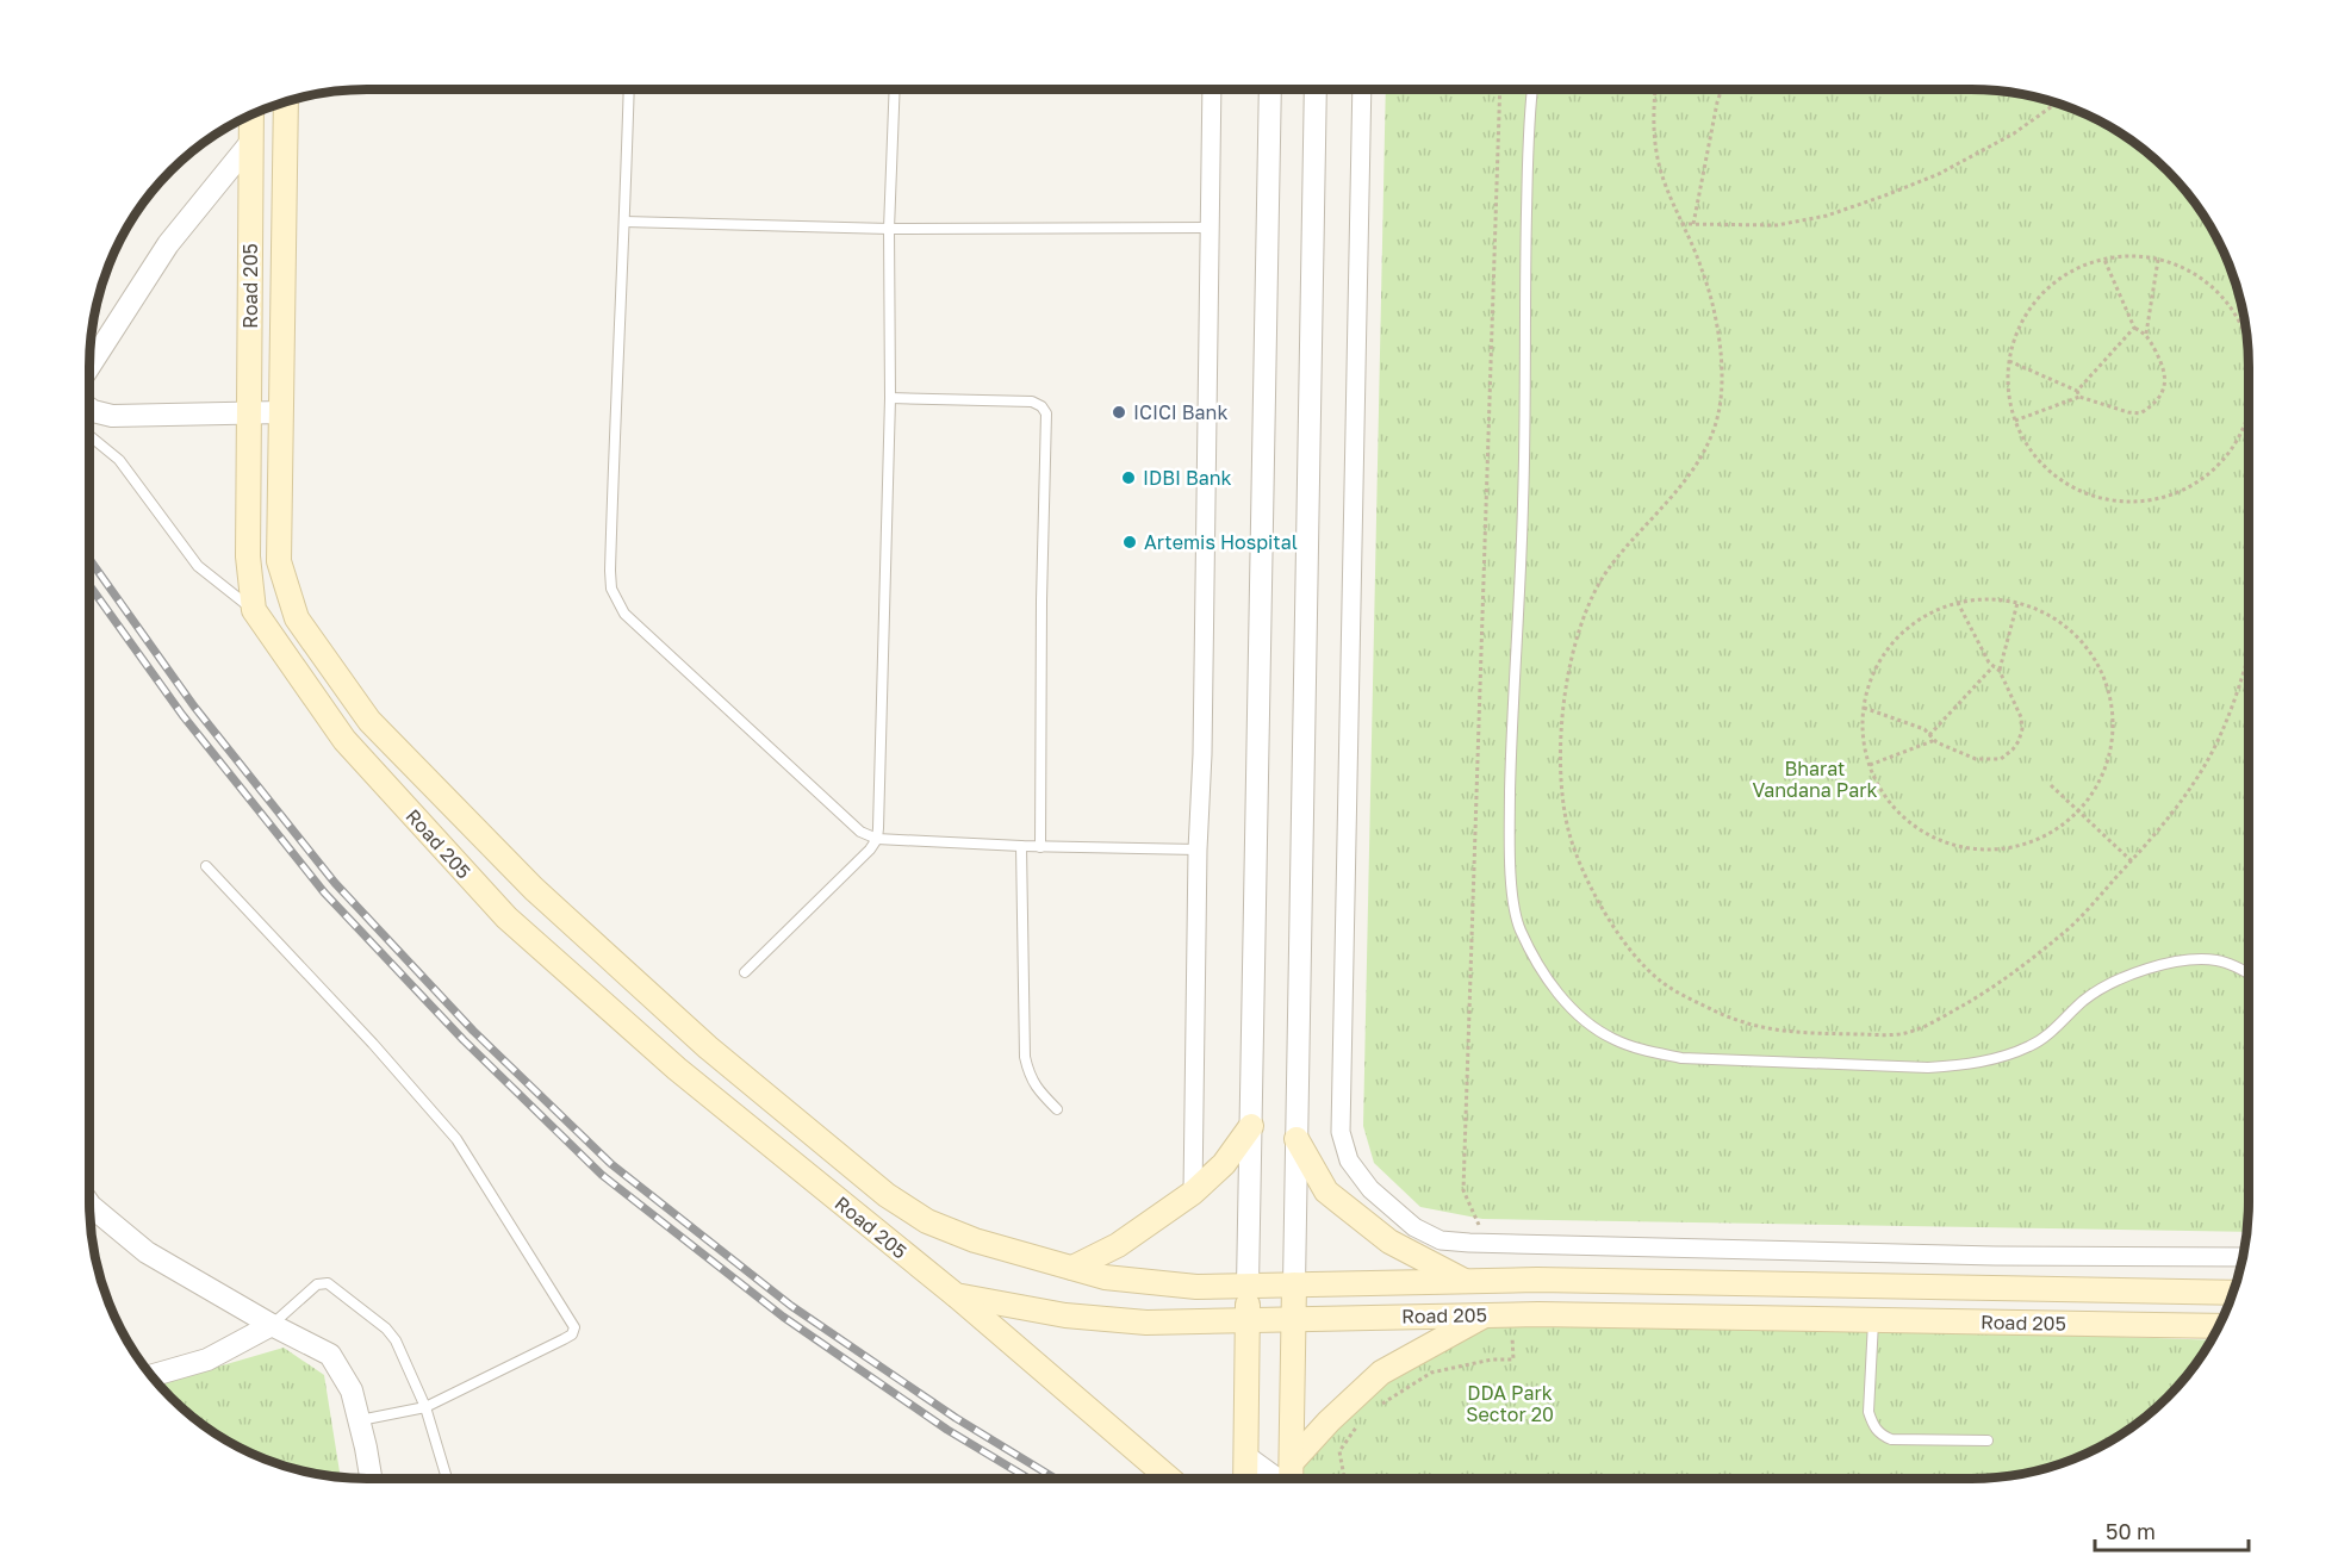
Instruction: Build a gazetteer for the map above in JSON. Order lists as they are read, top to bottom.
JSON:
{
  "streets": {
    "main road": ["Road 205"]
  },
  "parks": ["Bharat Vandana Park", "DDA Park Sector 20"],
  "places": ["ICICI Bank", "IDBI Bank", "Artemis Hospital"],
  "scale_bar": "50 m"
}
